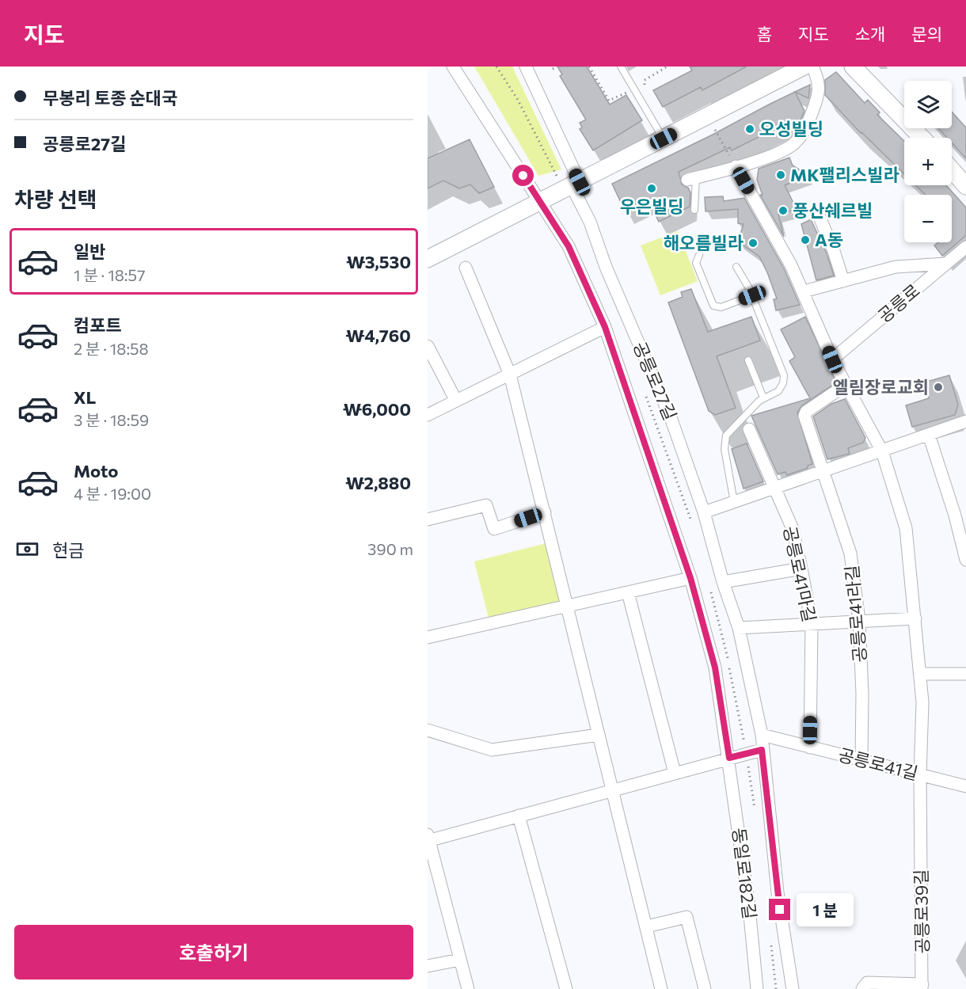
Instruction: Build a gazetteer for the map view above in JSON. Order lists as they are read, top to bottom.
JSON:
{
  "streets": {
    "street": [
      "공릉로",
      "공릉로27길",
      "공릉로41마길",
      "공릉로41라길",
      "공릉로41길",
      "동일로182길",
      "공릉로39길"
    ]
  },
  "crossings": [
    ["공릉로", "공릉로39길"],
    ["공릉로27길", "공릉로41길"],
    ["공릉로41마길", "공릉로41길"],
    ["공릉로41라길", "공릉로41길"],
    ["공릉로41라길", "공릉로39길"],
    ["공릉로41길", "공릉로39길"]
  ],
  "places": [
    "오성빌딩",
    "MK팰리스빌라",
    "우은빌딩",
    "풍산쉐르빌",
    "A동",
    "해오름빌라",
    "엘림장로교회"
  ],
  "page": {
    "header": "지도",
    "nav": [
      "홈",
      "지도",
      "소개",
      "문의"
    ],
    "banner": ["무봉리 토종 순대국", "공릉로27길"],
    "map_buttons": ["+", "−"],
    "heading": "차량 선택",
    "list": [
      {
        "name": "일반",
        "note": "1 분 · 18:57",
        "value": "₩3,530"
      },
      {
        "name": "컴포트",
        "note": "2 분 · 18:58",
        "value": "₩4,760"
      },
      {
        "name": "XL",
        "note": "3 분 · 18:59",
        "value": "₩6,000"
      },
      {
        "name": "Moto",
        "note": "4 분 · 19:00",
        "value": "₩2,880"
      }
    ],
    "pay": ["현금", "390 m"],
    "bubble": "1 분",
    "buttons": "호출하기"
  }
}
